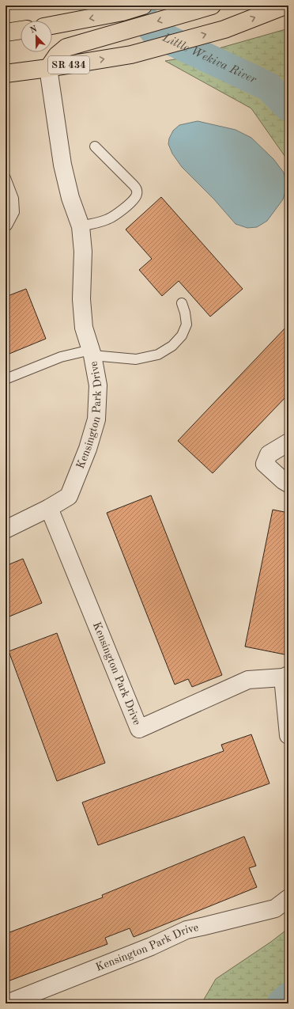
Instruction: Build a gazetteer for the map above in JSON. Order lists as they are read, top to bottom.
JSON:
{
  "streets": {
    "main road": ["SR 434"],
    "street": ["Kensington Park Drive"]
  },
  "crossings": [
    ["SR 434", "Kensington Park Drive"]
  ],
  "water": ["Little Wekiva River"],
  "north": "top"
}
